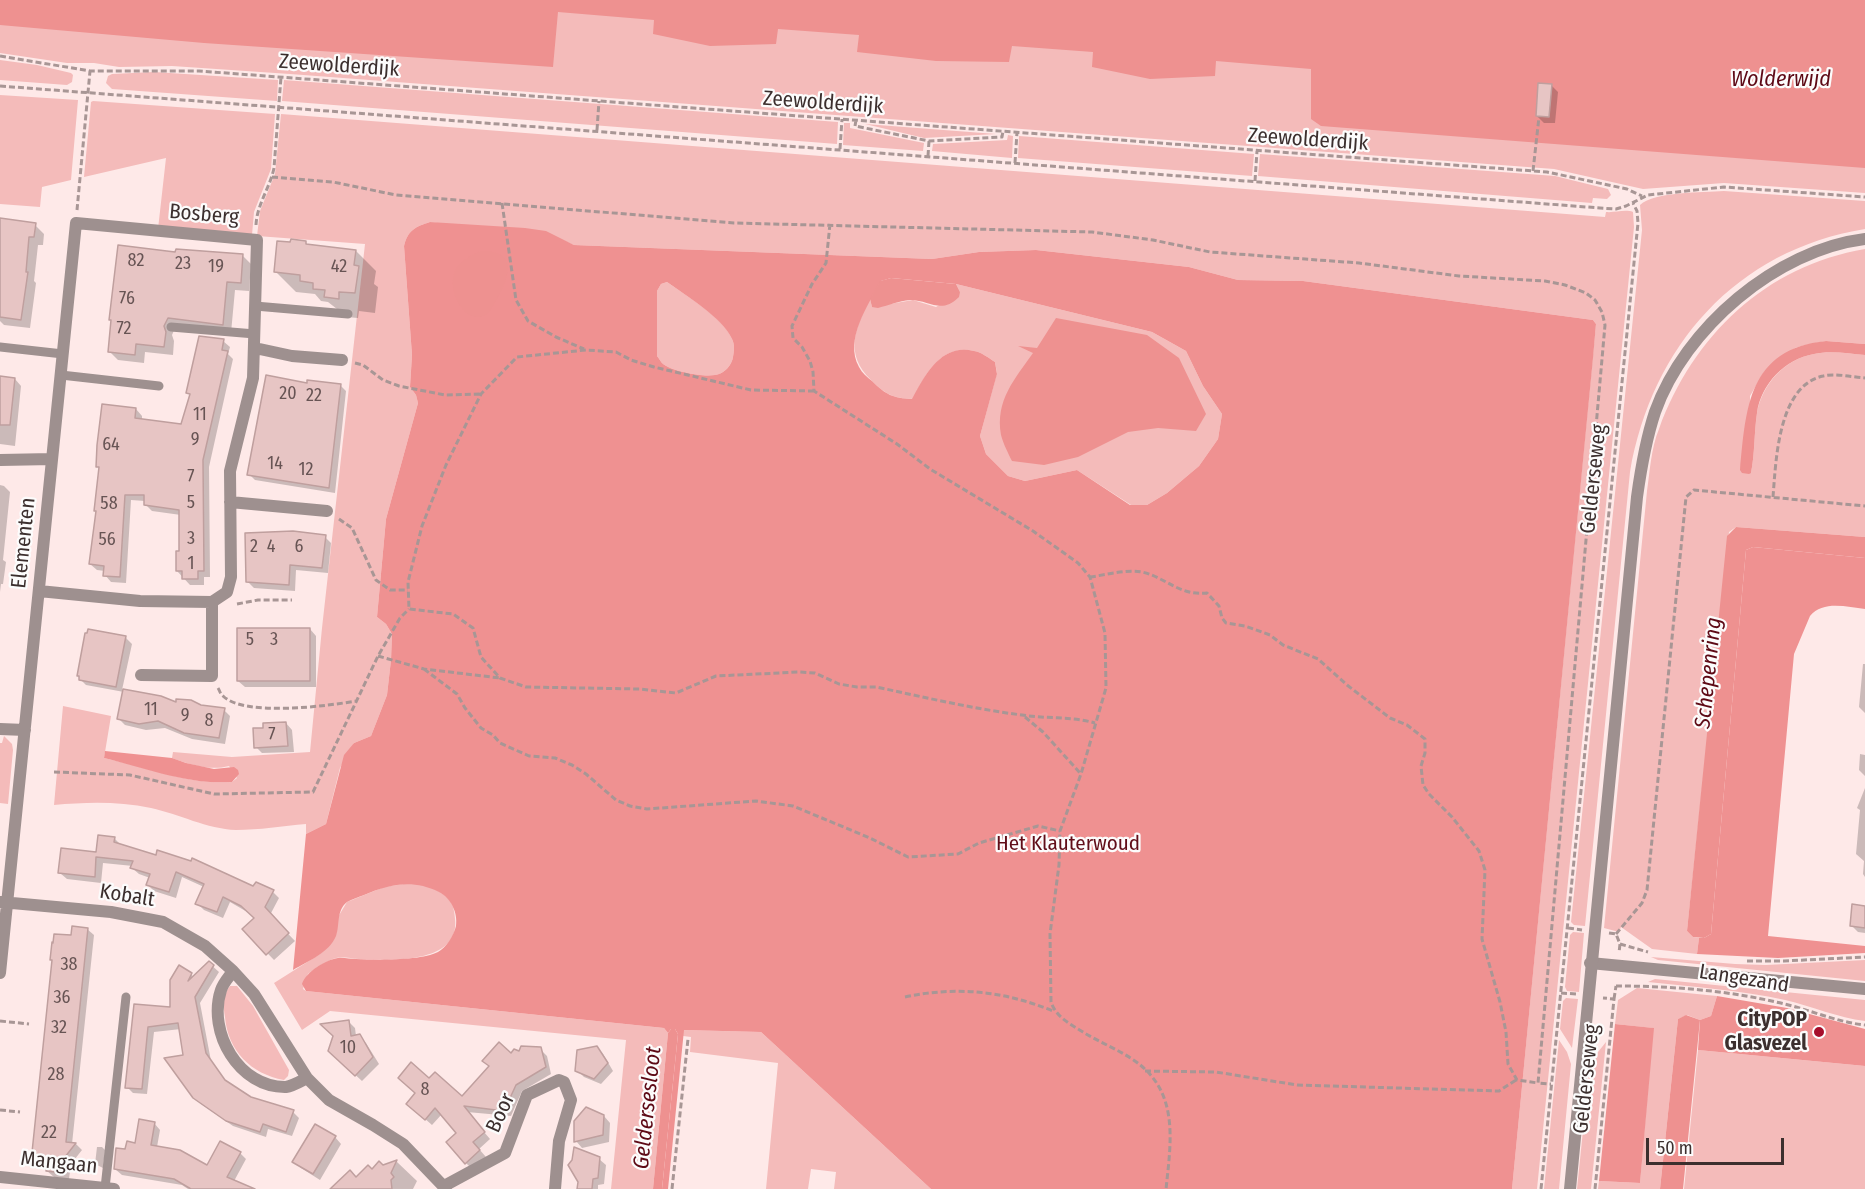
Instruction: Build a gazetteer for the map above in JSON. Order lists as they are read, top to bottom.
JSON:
{
  "streets": {
    "street": [
      "Bosberg",
      "Gelderseweg",
      "Elementen",
      "Kobalt",
      "Langezand",
      "Boor",
      "Mangaan"
    ],
    "path": ["Zeewolderdijk"]
  },
  "crossings": [
    ["Bosberg", "Elementen"],
    ["Gelderseweg", "Langezand"],
    ["Elementen", "Kobalt"],
    ["Kobalt", "Boor"]
  ],
  "water": ["Wolderwijd", "Schepenring", "Geldersesloot"],
  "parks": ["Het Klauterwoud"],
  "places": ["CityPOP Glasvezel"],
  "house_numbers": [
    "82",
    "23",
    "19",
    "42",
    "76",
    "72",
    "20",
    "22",
    "11",
    "9",
    "64",
    "14",
    "12",
    "7",
    "5",
    "58",
    "3",
    "56",
    "2",
    "4",
    "6",
    "1",
    "5",
    "3",
    "11",
    "9",
    "8",
    "7",
    "38",
    "36",
    "32",
    "10",
    "28",
    "8",
    "22"
  ],
  "scale_bar": "50 m"
}
